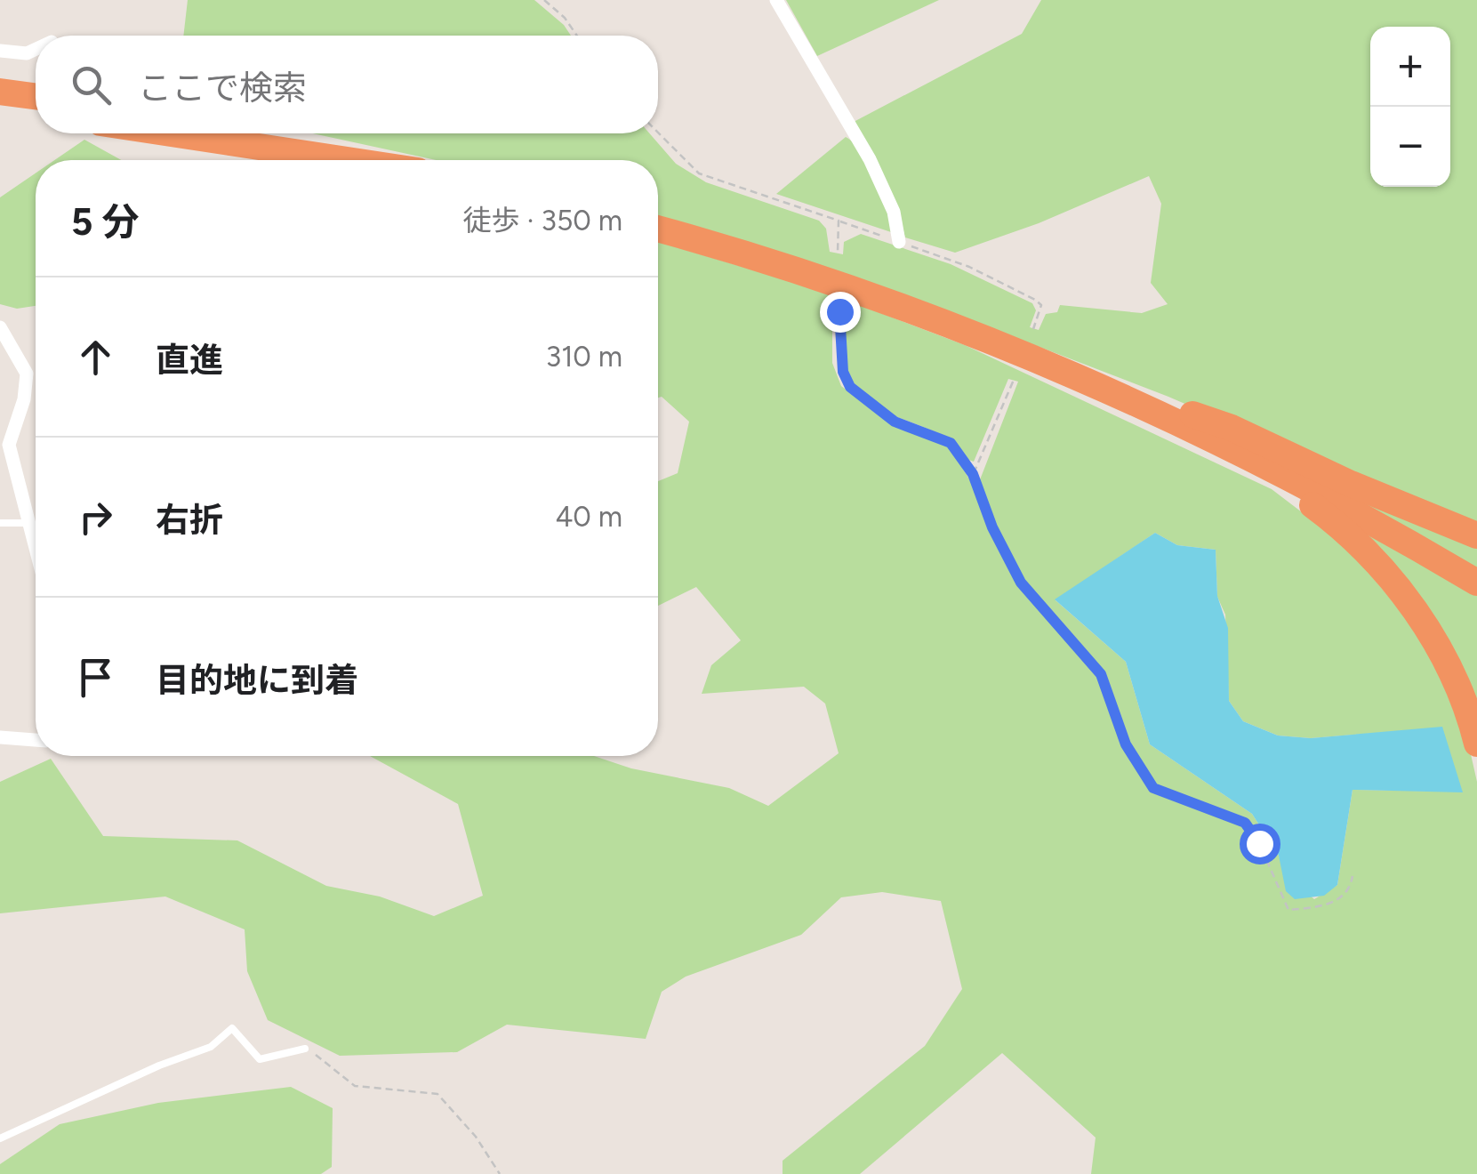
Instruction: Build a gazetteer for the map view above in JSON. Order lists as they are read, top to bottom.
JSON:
{
  "page": {
    "map_buttons": ["+", "−"],
    "search": "ここで検索",
    "heading": ["5 分", "徒歩 · 350 m"],
    "list": [
      ["直進", "310 m"],
      ["右折", "40 m"],
      "目的地に到着"
    ]
  }
}
